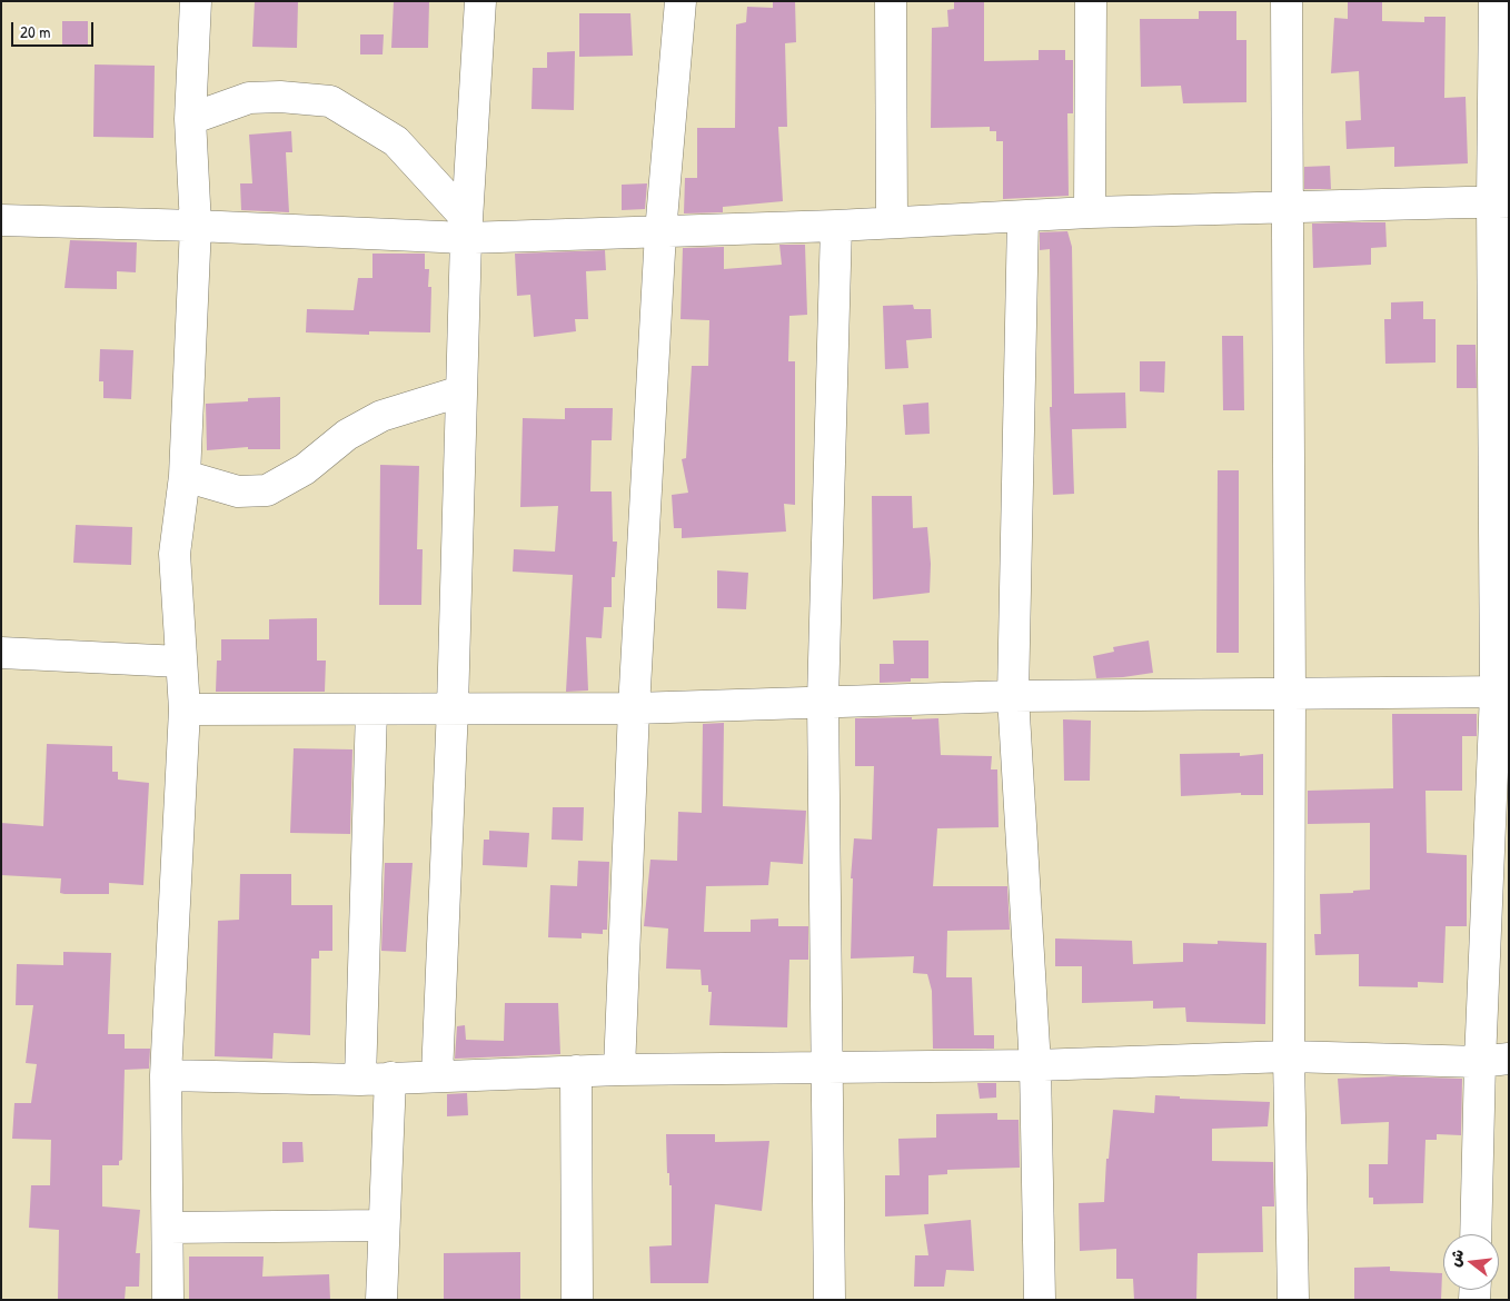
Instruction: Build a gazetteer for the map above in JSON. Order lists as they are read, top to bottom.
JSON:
{
  "scale_bar": "20 m",
  "north": "left"
}
